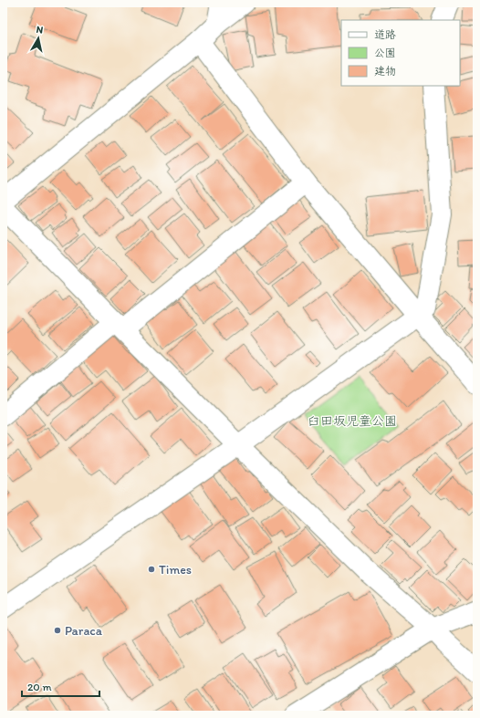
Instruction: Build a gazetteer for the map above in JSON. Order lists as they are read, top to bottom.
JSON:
{
  "parks": ["臼田坂児童公園"],
  "places": ["Times", "Paraca"],
  "legend": ["道路", "公園", "建物"],
  "scale_bar": "20 m",
  "north": "top"
}
